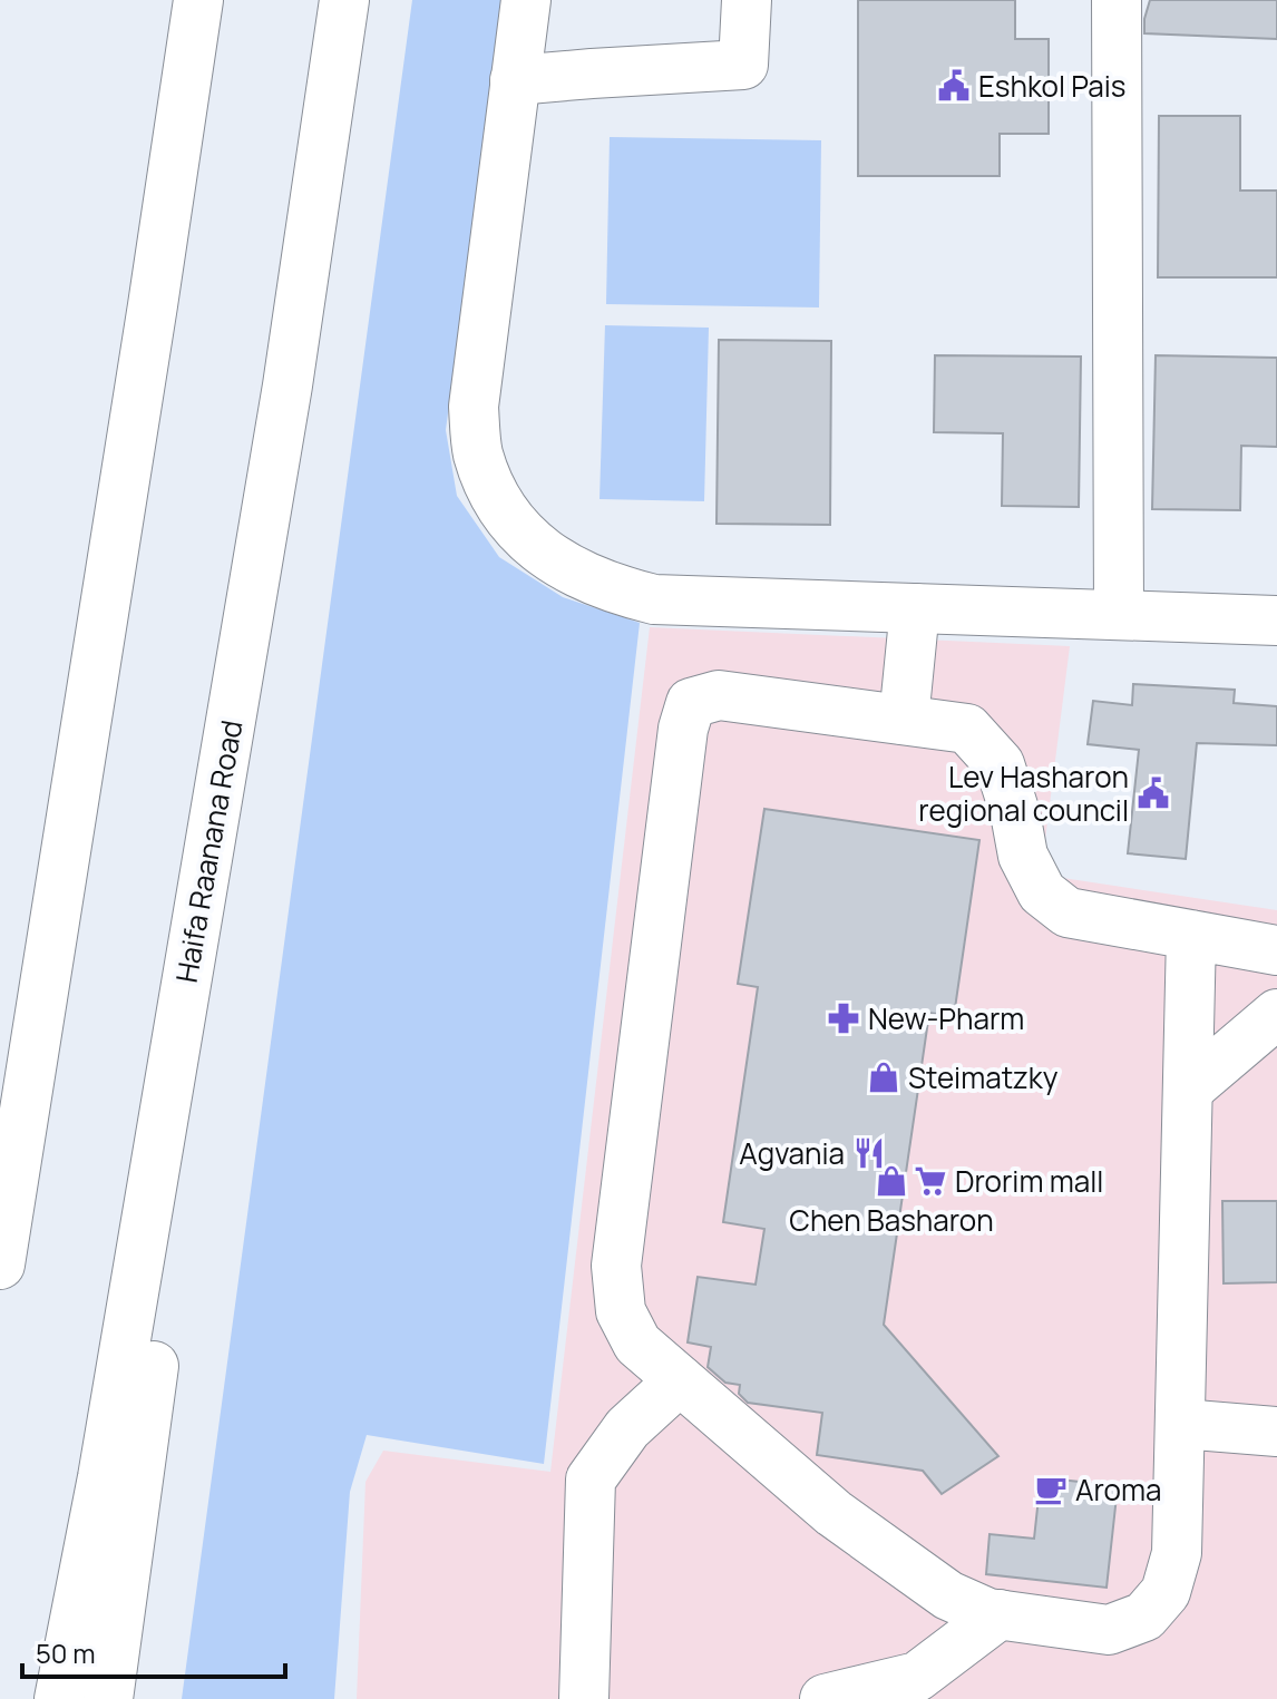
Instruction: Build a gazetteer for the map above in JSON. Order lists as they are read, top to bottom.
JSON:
{
  "streets": {
    "main road": ["Haifa Raanana Road"]
  },
  "places": {
    "public building": ["Eshkol Pais", "Lev Hasharon regional council"],
    "pharmacy": ["New-Pharm"],
    "shop": ["Steimatzky", "Chen Basharon"],
    "restaurant": ["Agvania"],
    "supermarket": ["Drorim mall"],
    "cafe": ["Aroma"]
  },
  "scale_bar": "50 m"
}
